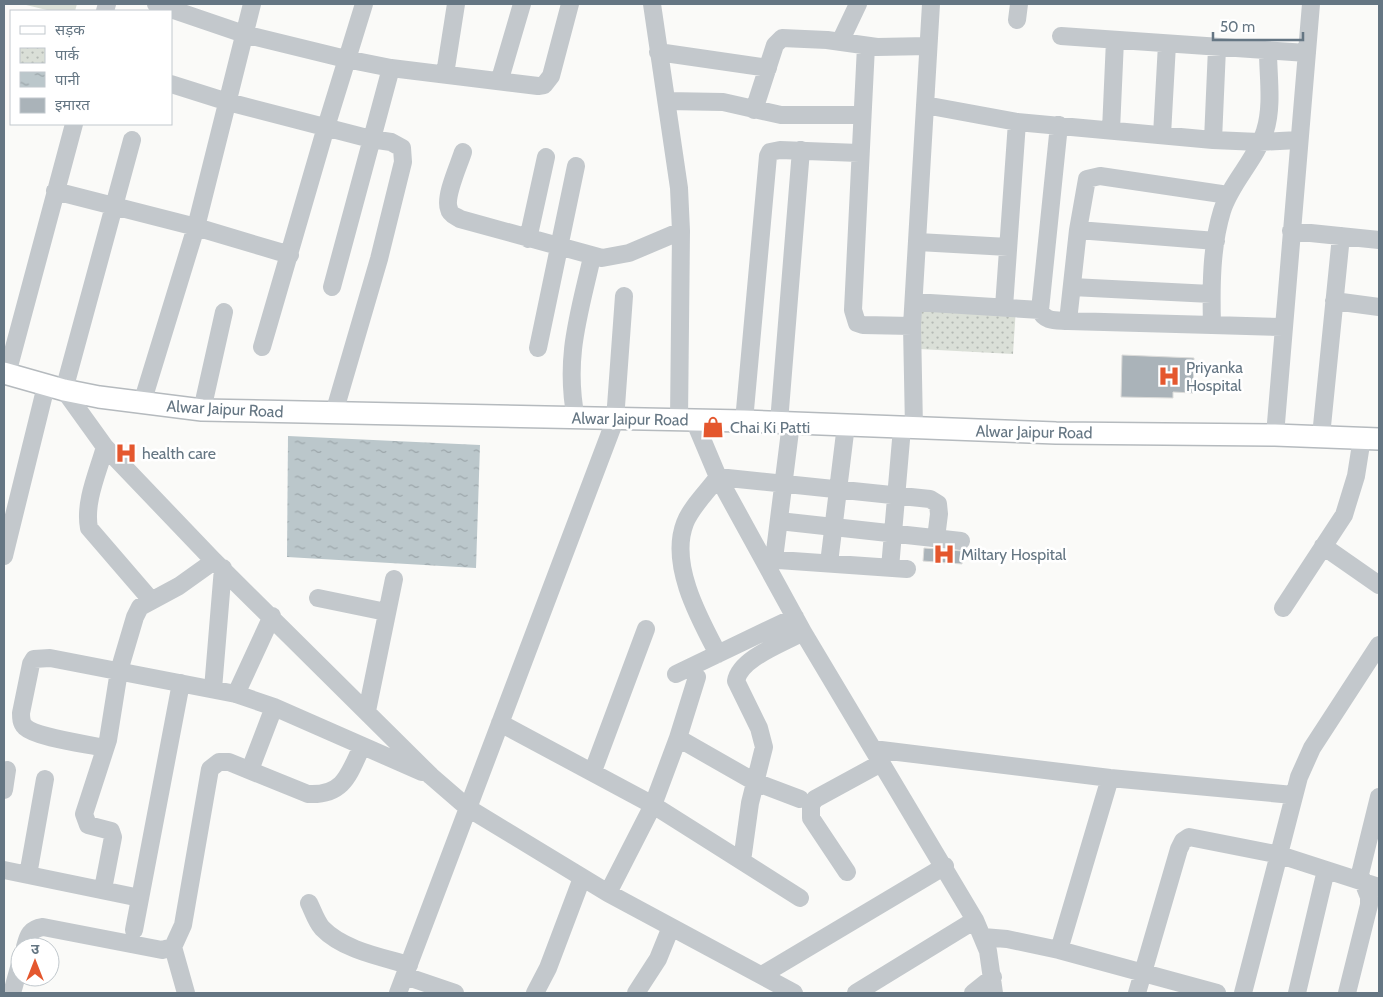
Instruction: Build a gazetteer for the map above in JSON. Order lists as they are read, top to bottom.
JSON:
{
  "streets": {
    "main road": ["Alwar Jaipur Road"]
  },
  "places": {
    "hospital": ["Priyanka Hospital", "health care", "Miltary Hospital"],
    "shop": ["Chai Ki Patti"]
  },
  "legend": [
    "सड़क",
    "पार्क",
    "पानी",
    "इमारत"
  ],
  "scale_bar": "50 m",
  "north": "top"
}
